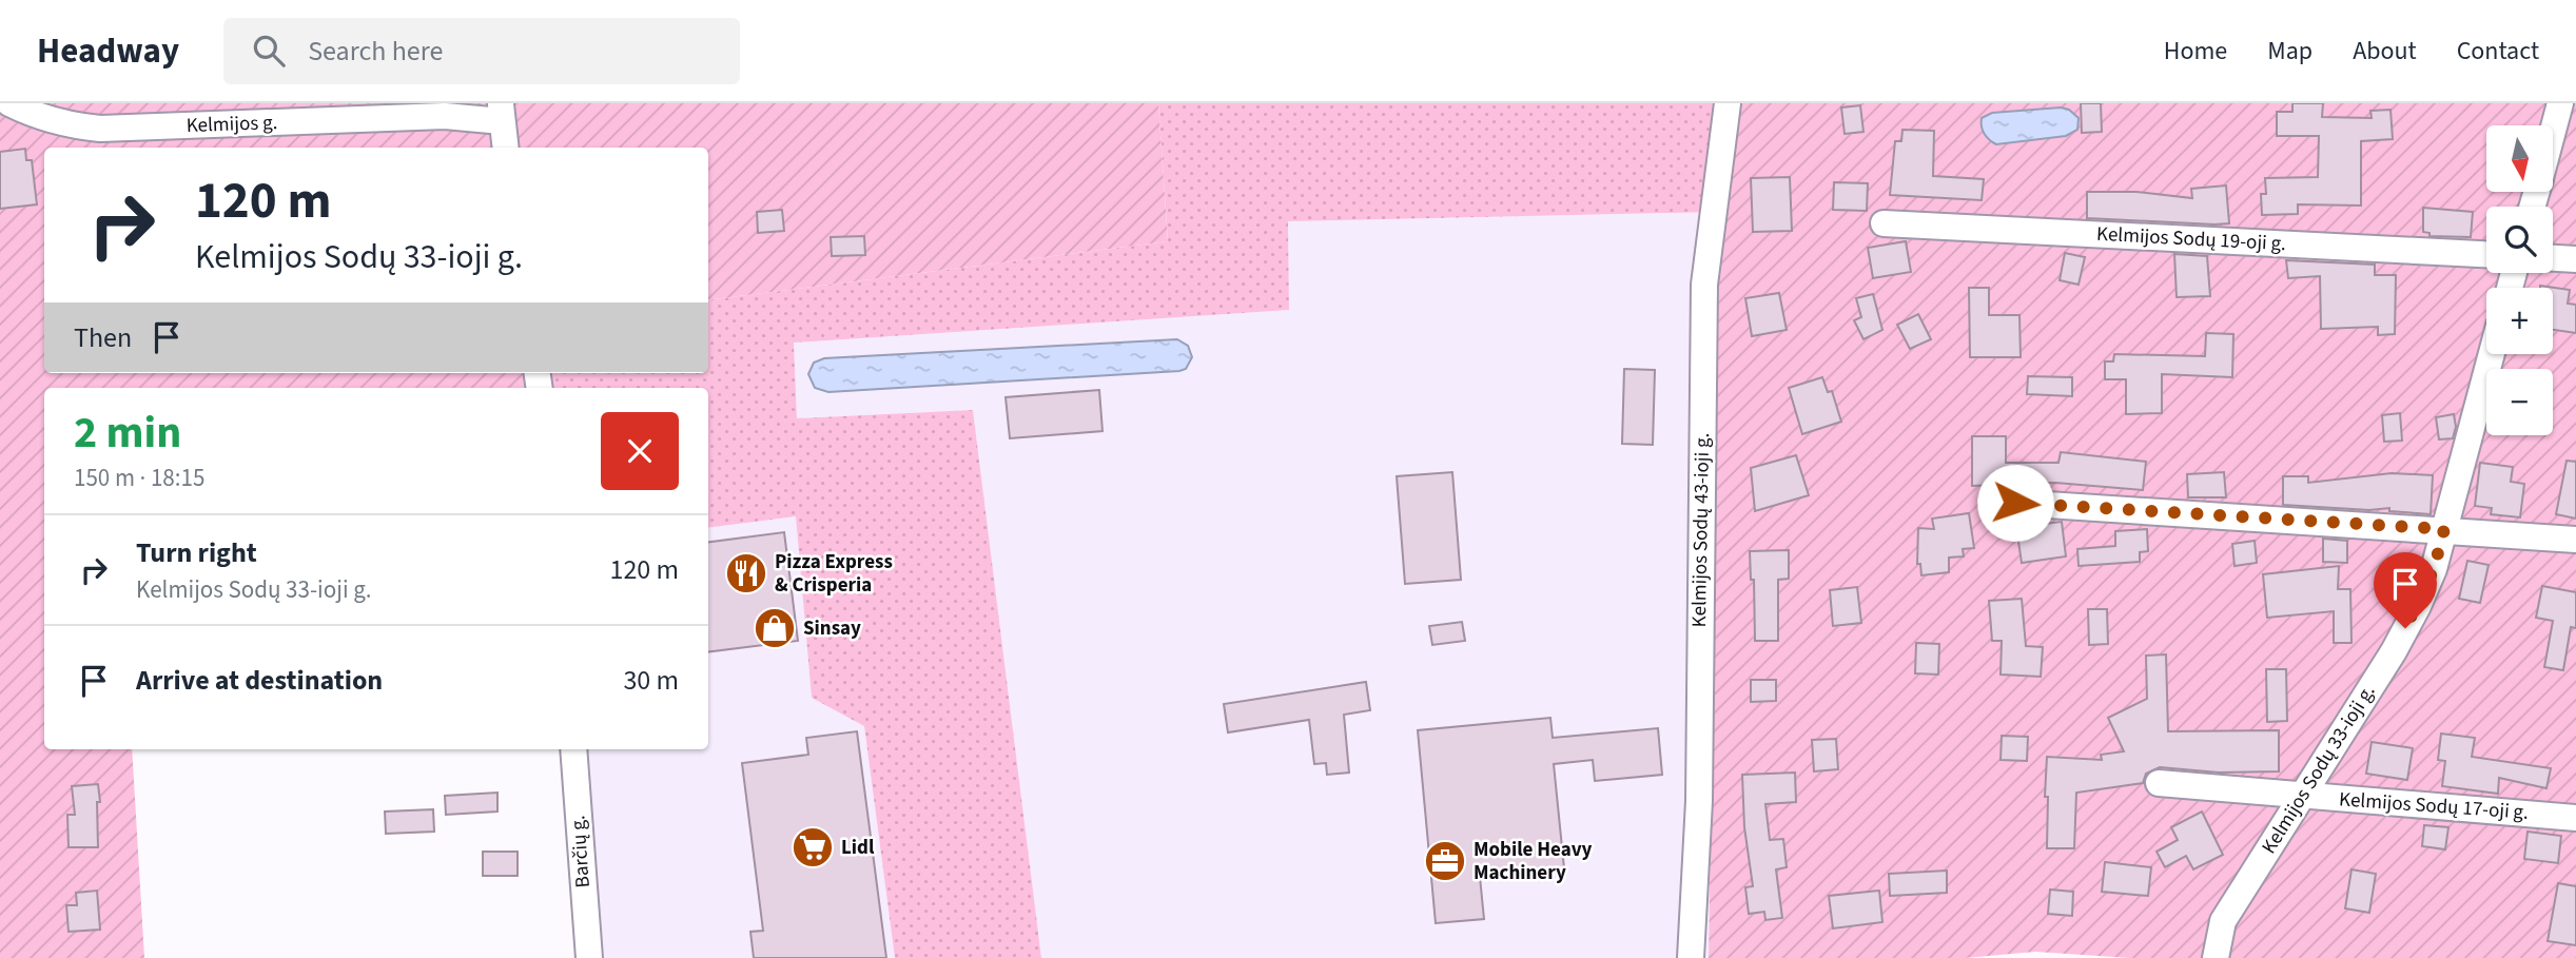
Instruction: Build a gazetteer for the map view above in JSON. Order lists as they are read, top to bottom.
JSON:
{
  "streets": {
    "street": [
      "Kelmijos g.",
      "Kelmijos Sodų 19-oji g.",
      "Kelmijos Sodų 43-ioji g.",
      "Kelmijos Sodų 33-ioji g.",
      "Kelmijos Sodų 17-oji g.",
      "Barčių g."
    ]
  },
  "crossings": [
    ["Kelmijos Sodų 33-ioji g.", "Kelmijos Sodų 17-oji g."]
  ],
  "places": {
    "restaurant": ["Pizza Express & Crisperia"],
    "shop": ["Sinsay"],
    "supermarket": ["Lidl"],
    "office": ["Mobile Heavy Machinery"]
  },
  "north": "bottom",
  "page": {
    "header": "Headway",
    "search": "Search here",
    "nav": [
      "Home",
      "Map",
      "About",
      "Contact"
    ],
    "map_buttons": ["+", "−"],
    "turn": ["120 m", "Kelmijos Sodų 33-ioji g."],
    "then": "Then",
    "heading": ["2 min", "150 m · 18:15"],
    "list": [
      {
        "name": "Turn right",
        "note": "Kelmijos Sodų 33-ioji g.",
        "value": "120 m"
      },
      {
        "name": "Arrive at destination",
        "value": "30 m"
      }
    ]
  }
}
